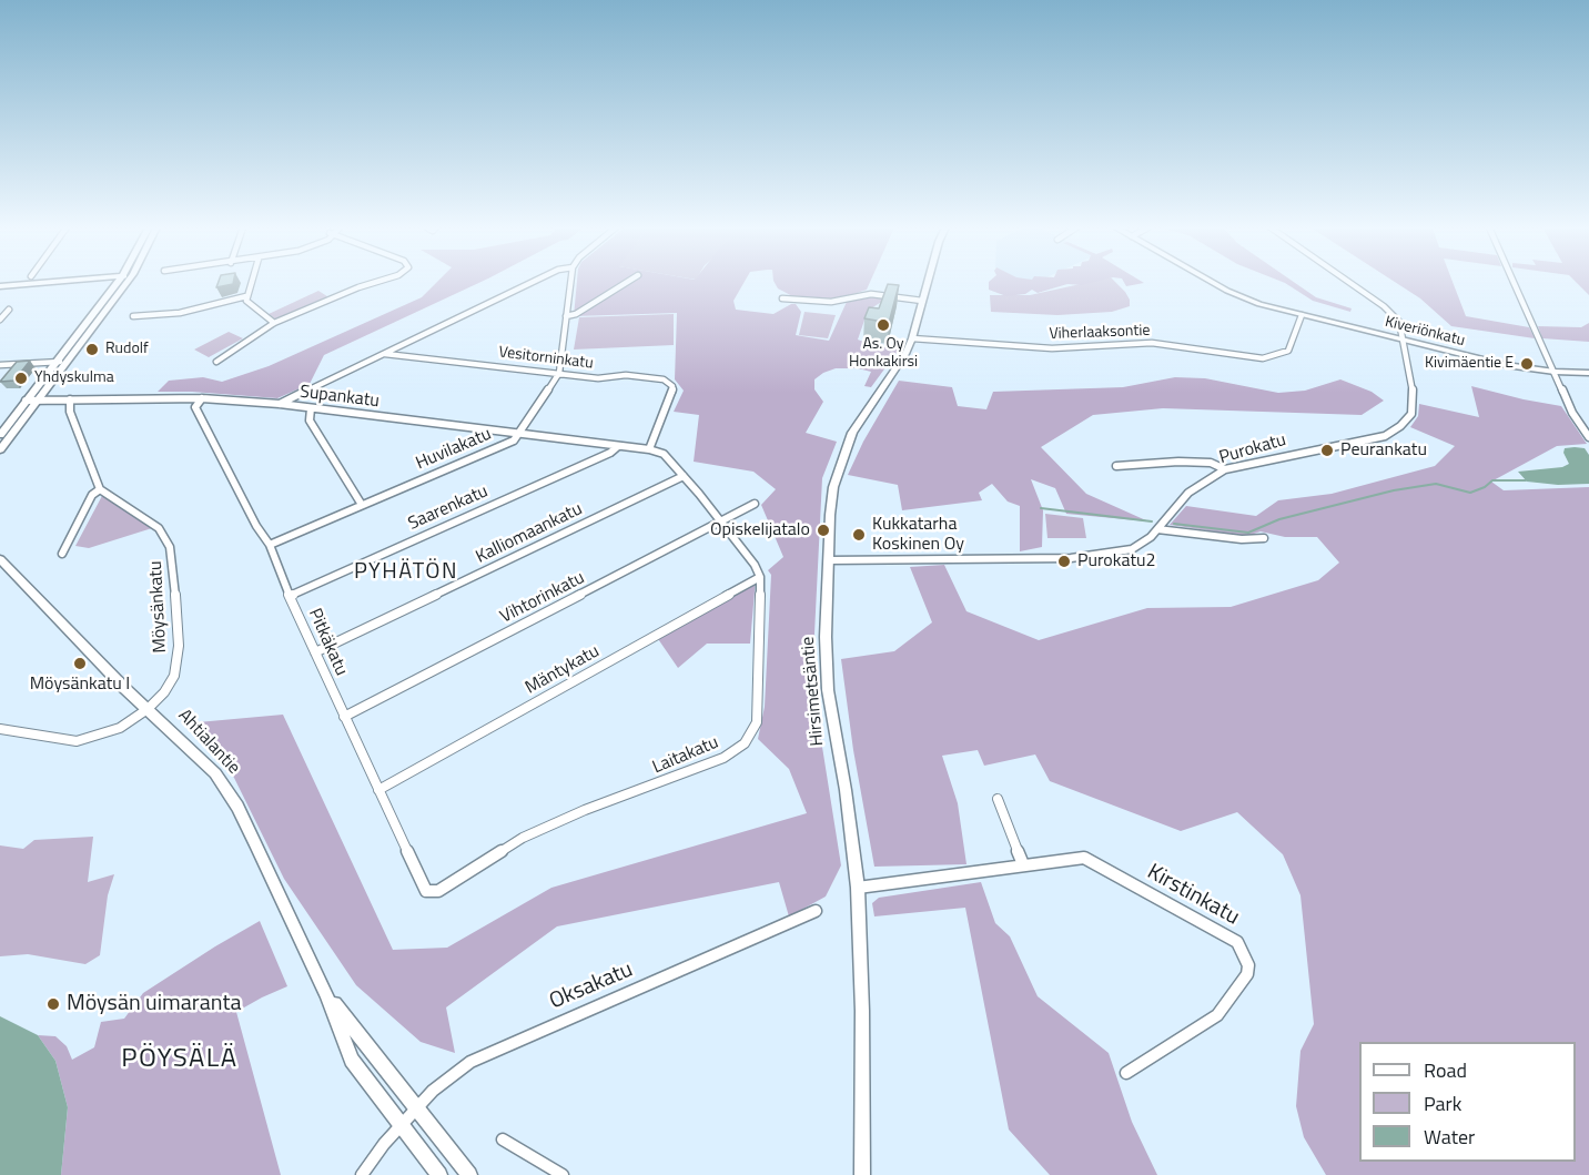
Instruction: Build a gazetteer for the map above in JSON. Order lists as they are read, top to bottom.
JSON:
{
  "streets": {
    "main road": ["Kiveriönkatu", "Hirsimetsäntie", "Ahtialantie"],
    "street": [
      "Viherlaaksontie",
      "Vesitorninkatu",
      "Supankatu",
      "Huvilakatu",
      "Purokatu",
      "Saarenkatu",
      "Kalliomaankatu",
      "Vihtorinkatu",
      "Möysänkatu",
      "Pitkäkatu",
      "Mäntykatu",
      "Laitakatu",
      "Kirstinkatu",
      "Oksakatu"
    ]
  },
  "crossings": [
    ["Kiveriönkatu", "Viherlaaksontie"],
    ["Kiveriönkatu", "Purokatu"],
    ["Viherlaaksontie", "Hirsimetsäntie"],
    ["Vesitorninkatu", "Supankatu"],
    ["Vesitorninkatu", "Huvilakatu"],
    ["Supankatu", "Huvilakatu"],
    ["Supankatu", "Saarenkatu"],
    ["Supankatu", "Pitkäkatu"],
    ["Huvilakatu", "Pitkäkatu"],
    ["Purokatu", "Hirsimetsäntie"],
    ["Saarenkatu", "Pitkäkatu"],
    ["Kalliomaankatu", "Pitkäkatu"],
    ["Vihtorinkatu", "Pitkäkatu"],
    ["Möysänkatu", "Ahtialantie"],
    ["Pitkäkatu", "Mäntykatu"],
    ["Pitkäkatu", "Laitakatu"],
    ["Mäntykatu", "Laitakatu"],
    ["Hirsimetsäntie", "Kirstinkatu"],
    ["Ahtialantie", "Oksakatu"]
  ],
  "districts": ["PYHÄTÖN", "PÖYSÄLÄ"],
  "places": [
    "As. Oy Honkakirsi",
    "Rudolf",
    "Kivimäentie E",
    "Yhdyskulma",
    "Peurankatu",
    "Opiskelijatalo",
    "Kukkatarha Koskinen Oy",
    "Purokatu2",
    "Möysänkatu I",
    "Möysän uimaranta"
  ],
  "legend": ["Road", "Park", "Water"]
}
